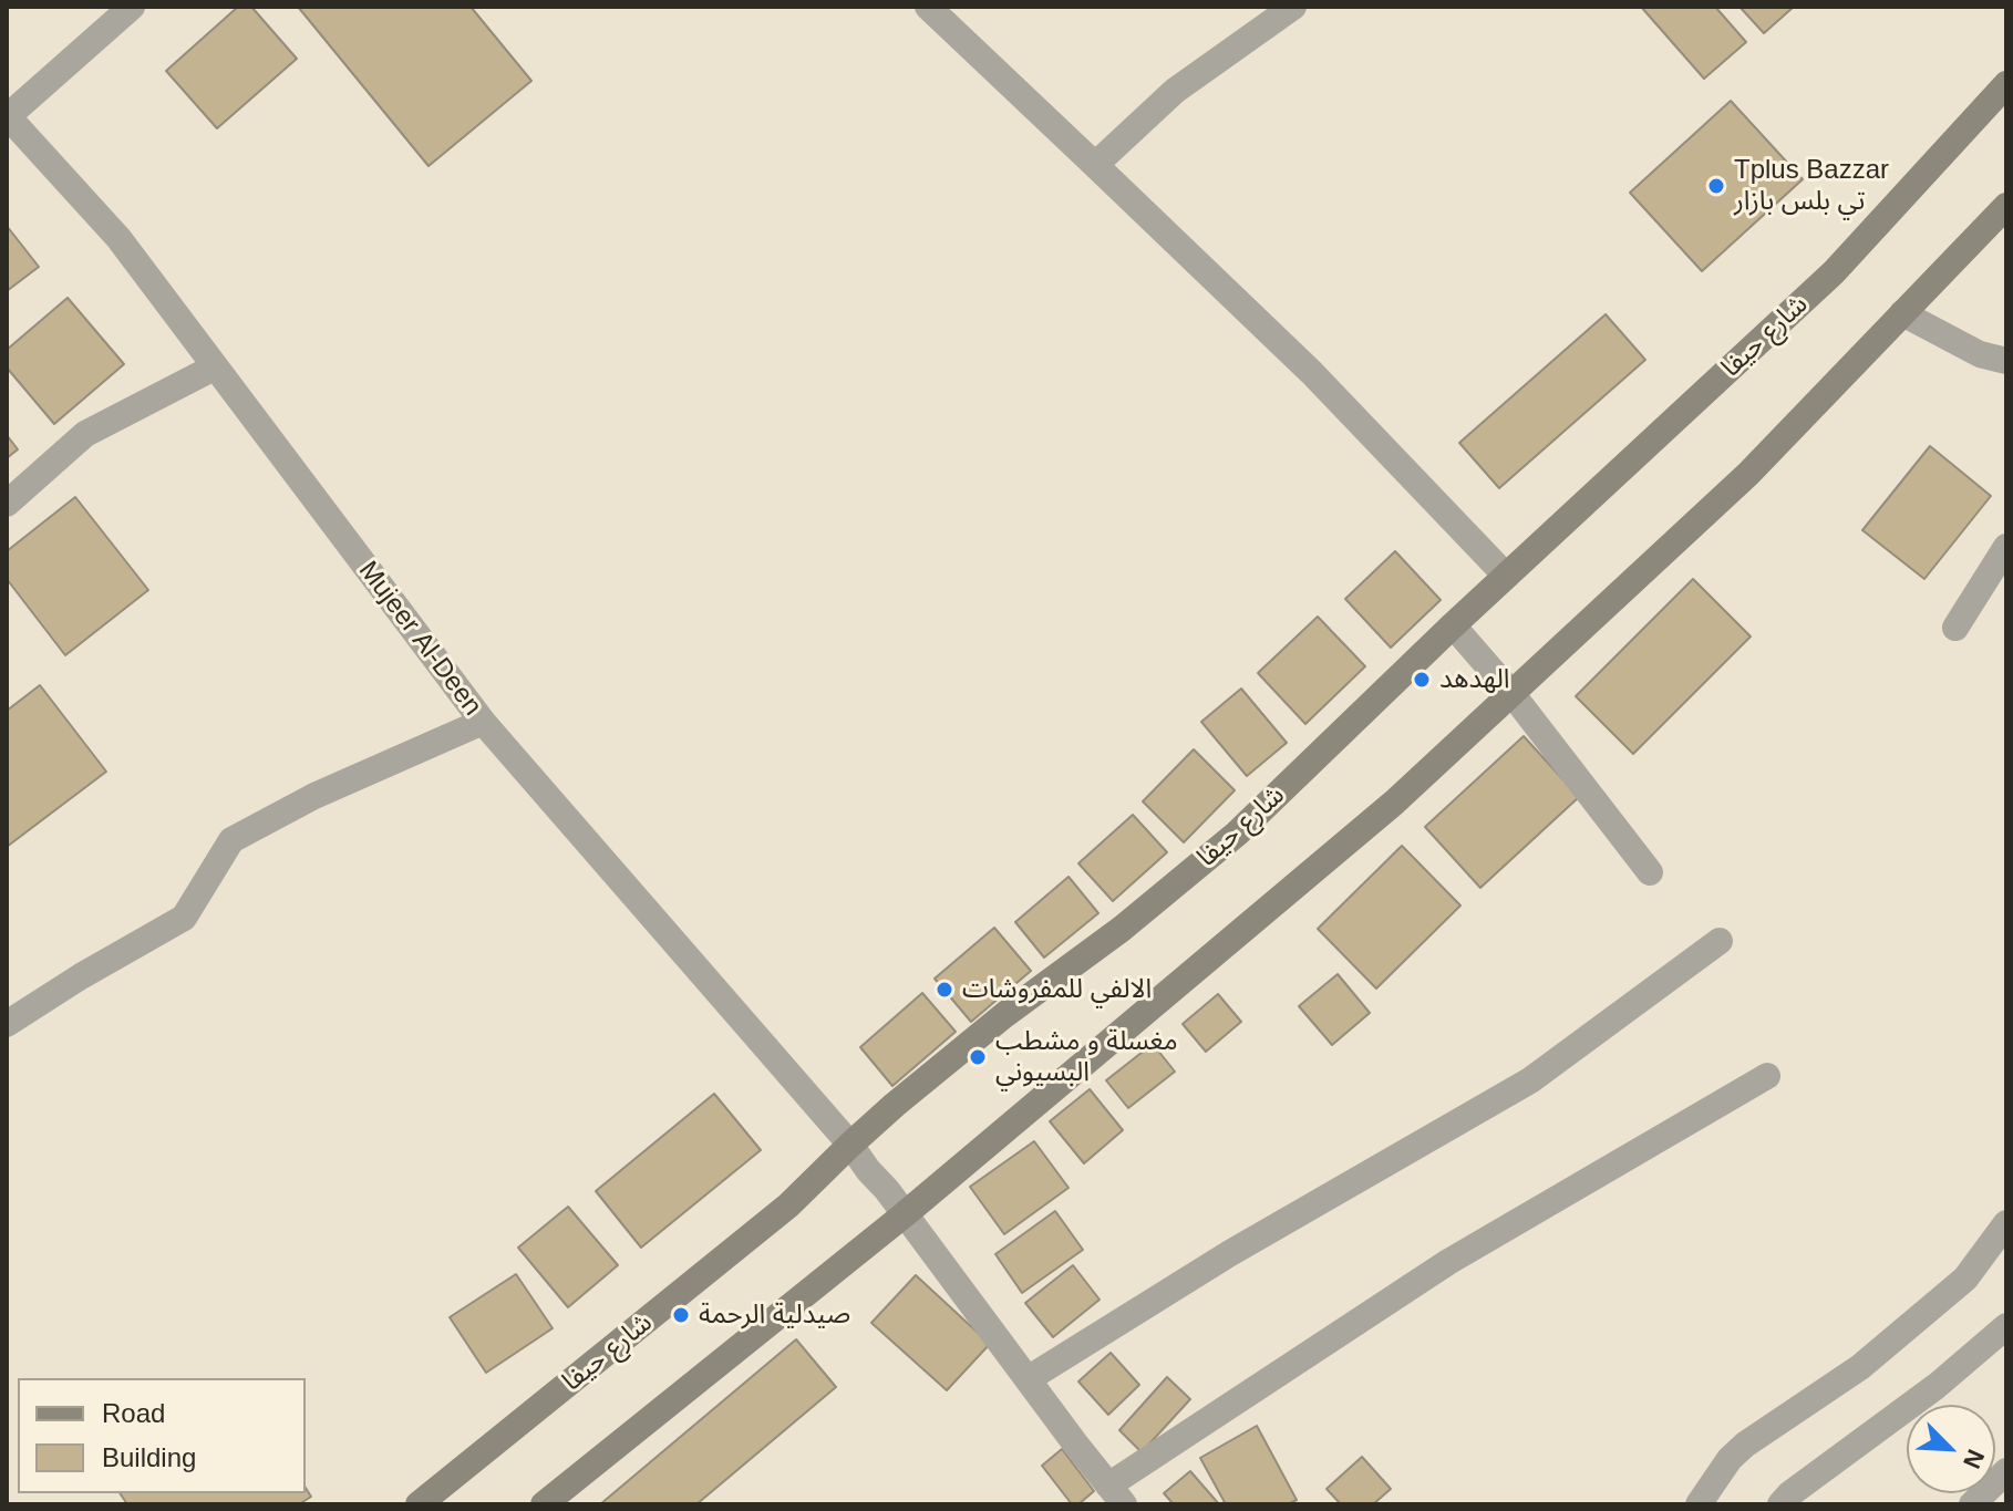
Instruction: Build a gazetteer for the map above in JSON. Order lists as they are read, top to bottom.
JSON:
{
  "streets": {
    "main road": ["شارع حيفا"],
    "street": ["Mujeer Al-Deen"]
  },
  "crossings": [
    ["شارع حيفا", "Mujeer Al-Deen"]
  ],
  "places": [
    "Tplus Bazzar تي بلس بازار",
    "الهدهد",
    "الالفي للمفروشات",
    "مغسلة و مشطب البسيوني",
    "صيدلية الرحمة"
  ],
  "legend": ["Road", "Building"],
  "north": "bottom right"
}
